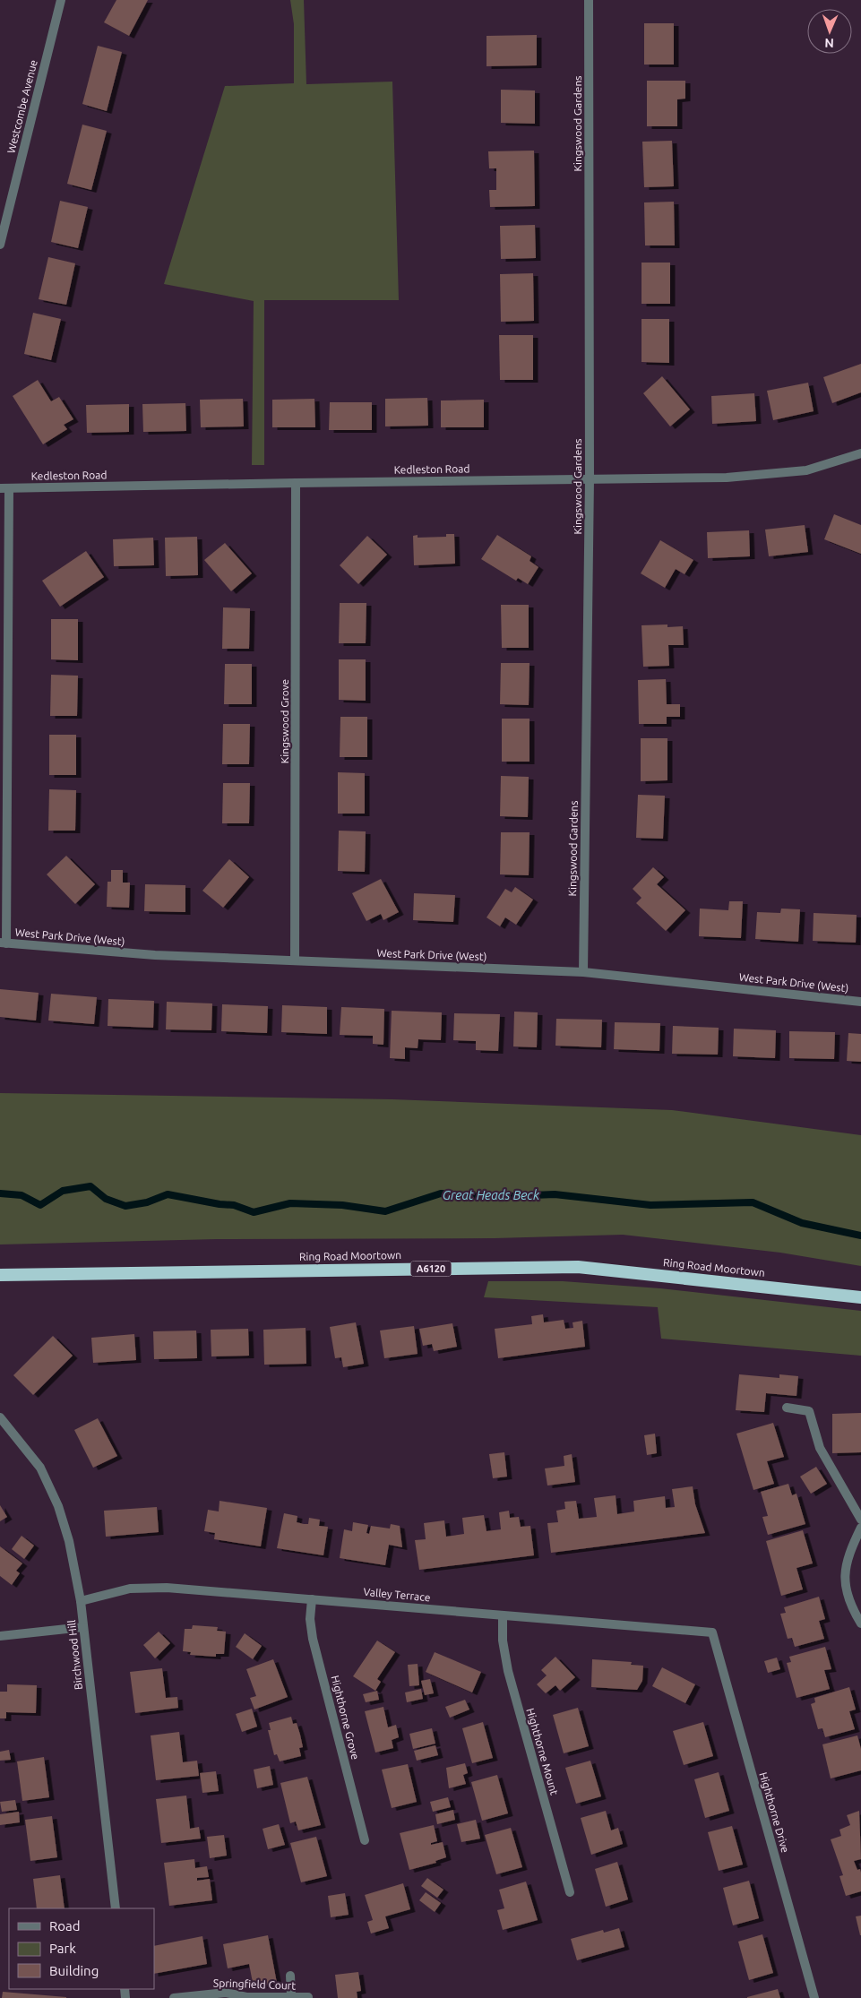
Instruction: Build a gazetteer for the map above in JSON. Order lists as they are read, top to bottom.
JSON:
{
  "streets": {
    "highway": ["Ring Road Moortown", "A6120"],
    "street": [
      "Westcombe Avenue",
      "Kingswood Gardens",
      "Kedleston Road",
      "Kingswood Grove",
      "West Park Drive (West)",
      "Valley Terrace",
      "Birchwood Hill",
      "Highthorne Grove",
      "Highthorne Mount",
      "Highthorne Drive",
      "Springfield Court"
    ]
  },
  "crossings": [
    ["Kingswood Gardens", "Kedleston Road"],
    ["Kingswood Gardens", "West Park Drive (West)"],
    ["Kedleston Road", "Kingswood Grove"],
    ["Kingswood Grove", "West Park Drive (West)"],
    ["Valley Terrace", "Birchwood Hill"],
    ["Valley Terrace", "Highthorne Grove"],
    ["Valley Terrace", "Highthorne Mount"],
    ["Valley Terrace", "Highthorne Drive"]
  ],
  "water": ["Great Heads Beck"],
  "legend": ["Road", "Park", "Building"],
  "north": "bottom"
}
